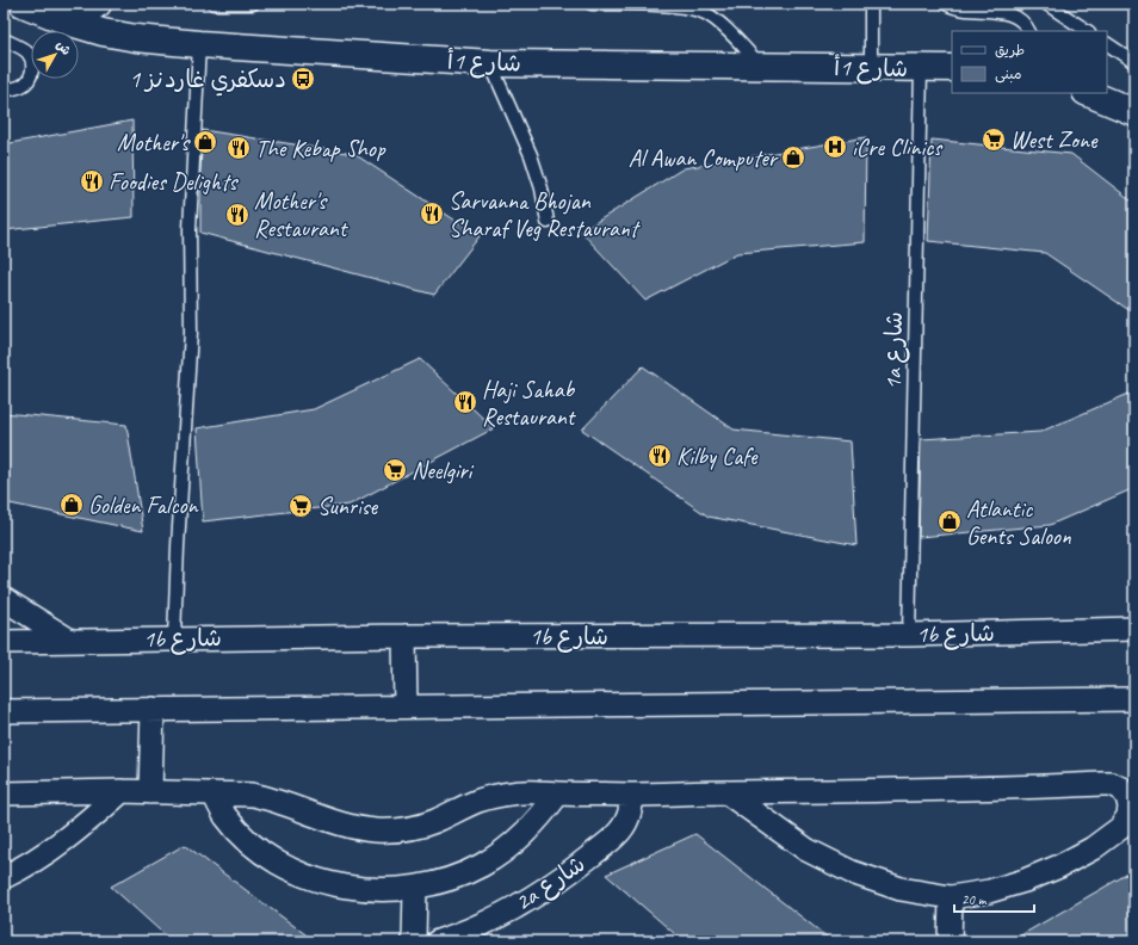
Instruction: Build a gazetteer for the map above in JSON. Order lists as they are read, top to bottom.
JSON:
{
  "streets": {
    "street": ["شارع 1أ", "1b شارع", "2a شارع"],
    "lane": ["1a شارع"]
  },
  "crossings": [
    ["شارع 1أ", "1a شارع"],
    ["1a شارع", "1b شارع"]
  ],
  "places": {
    "bus stop": ["دسكفري غاردنز 1"],
    "supermarket": ["West Zone", "Neelgiri", "Sunrise"],
    "shop": [
      "Mother's",
      "Al Awan Computer",
      "Golden Falcon",
      "Atlantic Gents Saloon"
    ],
    "hospital": ["iCre Clinics"],
    "restaurant": [
      "The Kebap Shop",
      "Foodies Delights",
      "Sarvanna Bhojan Sharaf Veg Restaurant",
      "Mother's Restaurant",
      "Haji Sahab Restaurant",
      "Kilby Cafe"
    ]
  },
  "legend": ["طريق", "مبنى"],
  "scale_bar": "20 m",
  "north": "top right"
}
